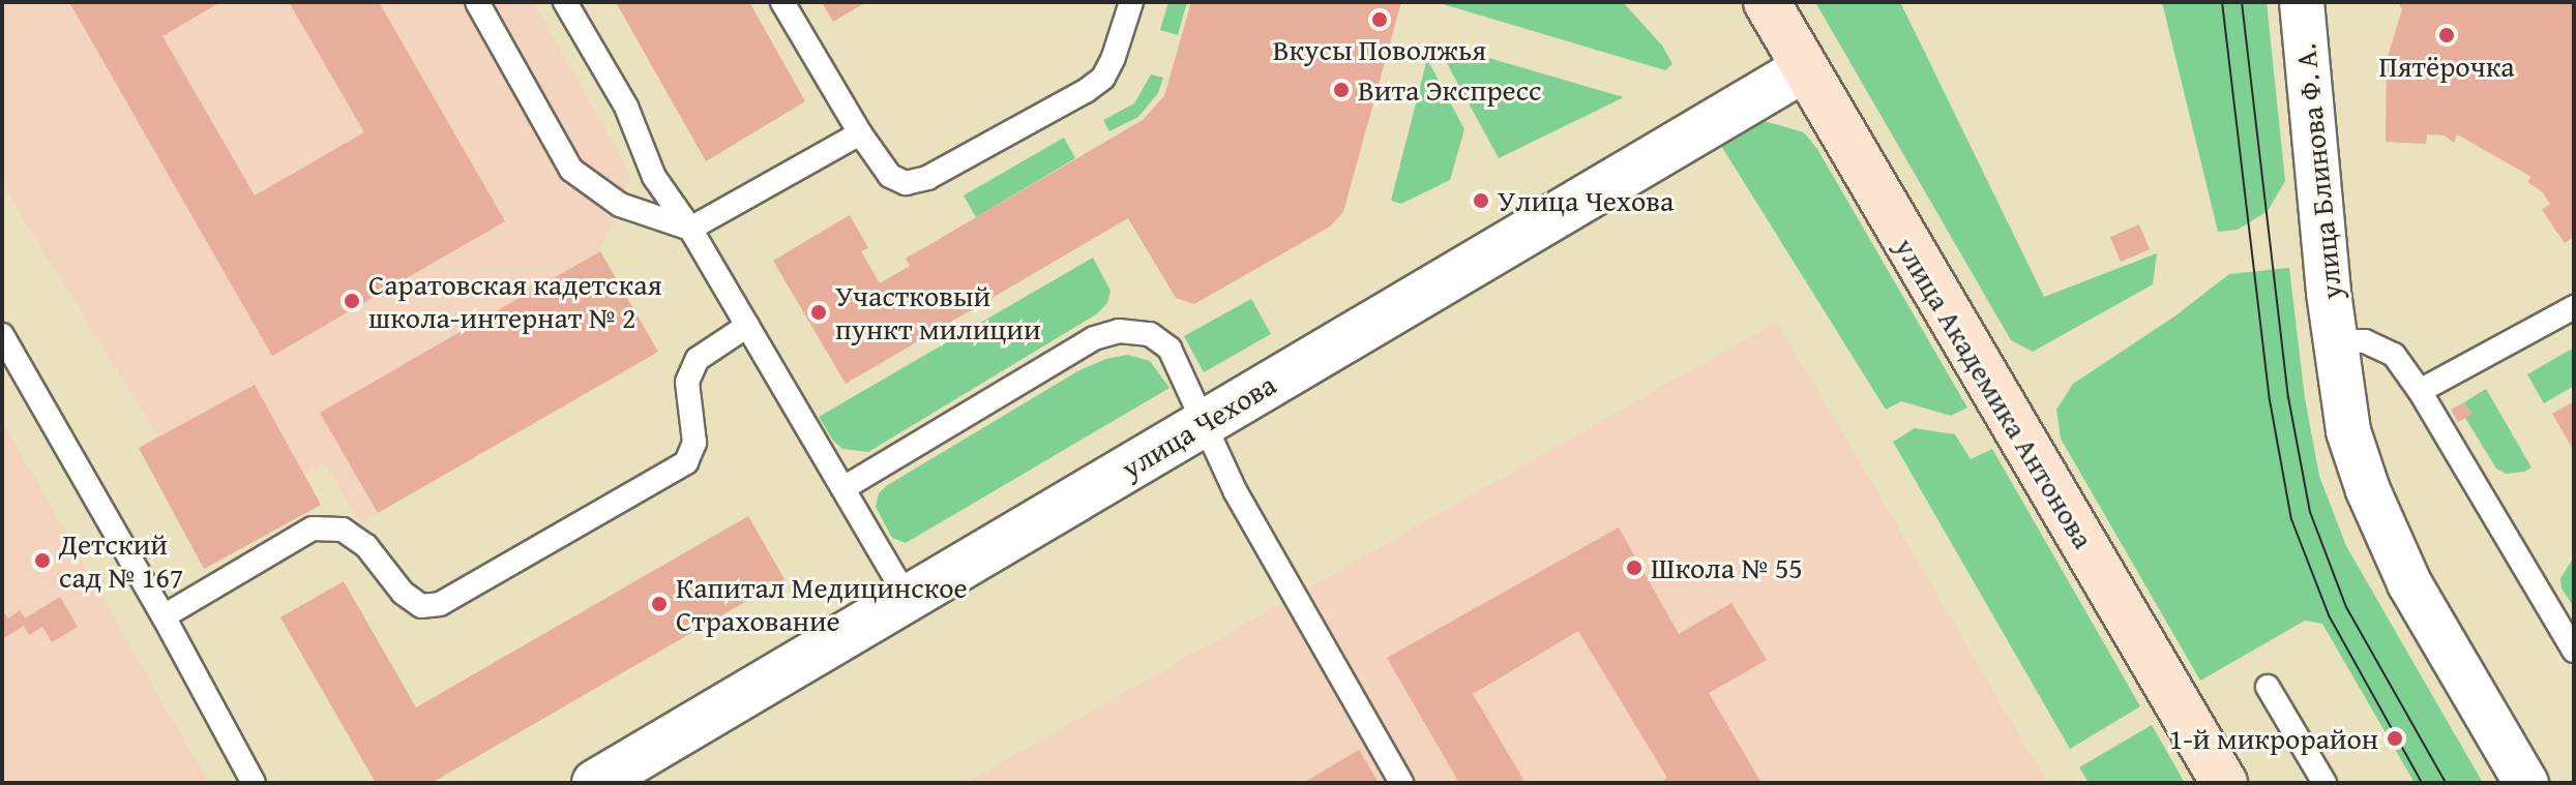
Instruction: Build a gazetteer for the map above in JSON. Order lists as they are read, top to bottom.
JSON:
{
  "streets": {
    "main road": ["улица Академика Антонова"],
    "street": ["улица Блинова Ф. А.", "улица Чехова"]
  },
  "crossings": [
    ["улица Академика Антонова", "улица Чехова"]
  ],
  "places": [
    "Вкусы Поволжья",
    "Пятёрочка",
    "Вита Экспресс",
    "Улица Чехова",
    "Саратовская кадетская школа-интернат № 2",
    "Участковый пункт милиции",
    "Детский сад № 167",
    "Школа № 55",
    "Капитал Медицинское Страхование",
    "1-й микрорайон"
  ]
}
